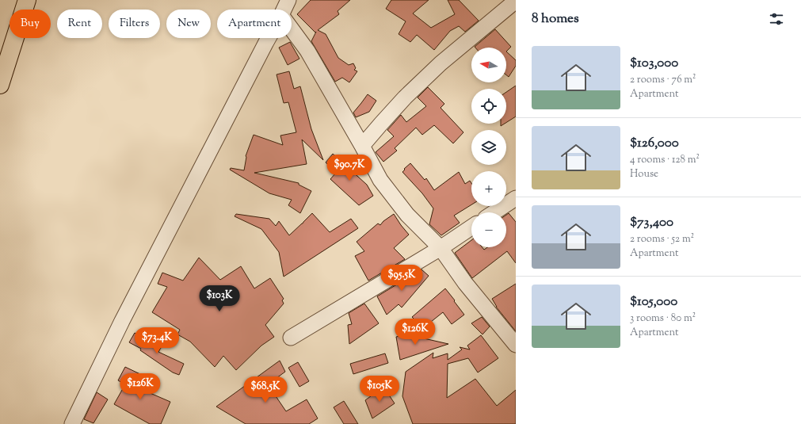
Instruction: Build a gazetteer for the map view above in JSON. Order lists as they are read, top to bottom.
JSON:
{
  "north": "left",
  "page": {
    "heading": "8 homes",
    "chip": [
      "Buy",
      "Rent",
      "Filters",
      "New",
      "Apartment"
    ],
    "list": [
      {
        "name": "$103,000",
        "note": "2 rooms · 76 m² · Apartment"
      },
      {
        "name": "$126,000",
        "note": "4 rooms · 128 m² · House"
      },
      {
        "name": "$73,400",
        "note": "2 rooms · 52 m² · Apartment"
      },
      {
        "name": "$105,000",
        "note": "3 rooms · 80 m² · Apartment"
      }
    ],
    "map_buttons": ["+", "−"],
    "price": [
      "$90.7K",
      "$95.5K",
      "$103K",
      "$126K",
      "$73.4K",
      "$126K",
      "$105K",
      "$68.5K"
    ]
  }
}
